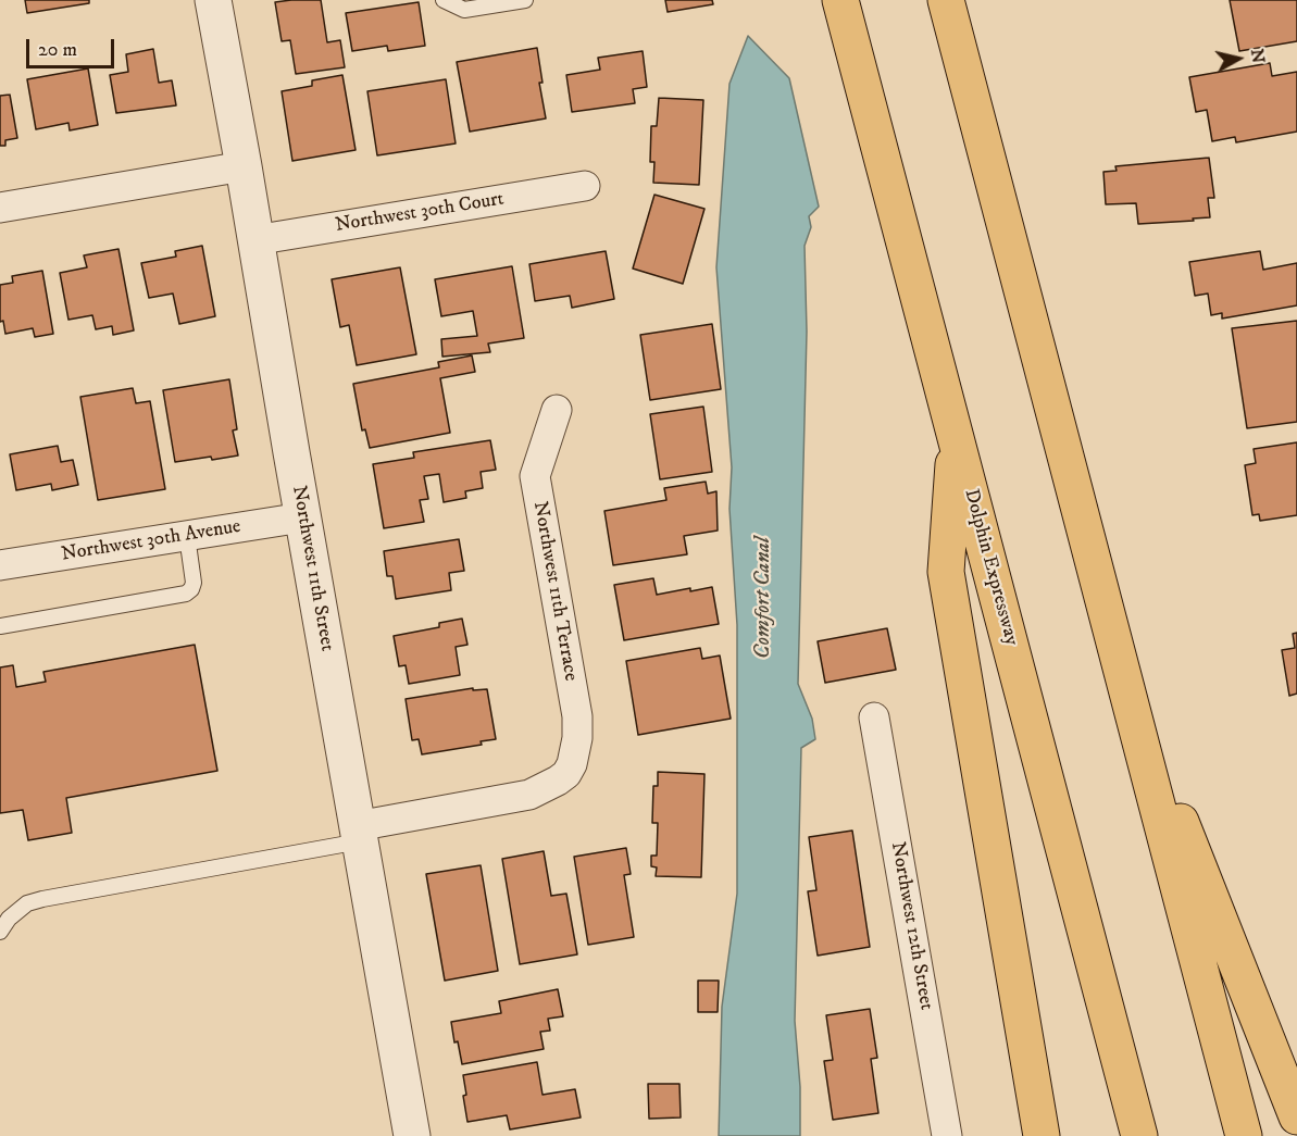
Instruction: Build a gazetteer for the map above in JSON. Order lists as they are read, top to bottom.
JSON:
{
  "streets": {
    "highway": ["Dolphin Expressway"],
    "street": [
      "Northwest 30th Court",
      "Northwest 30th Avenue",
      "Northwest 11th Street",
      "Northwest 11th Terrace",
      "Northwest 12th Street"
    ]
  },
  "crossings": [
    ["Northwest 30th Court", "Northwest 11th Street"],
    ["Northwest 30th Avenue", "Northwest 11th Street"],
    ["Northwest 11th Street", "Northwest 11th Terrace"]
  ],
  "water": ["Comfort Canal"],
  "scale_bar": "20 m",
  "north": "right"
}
